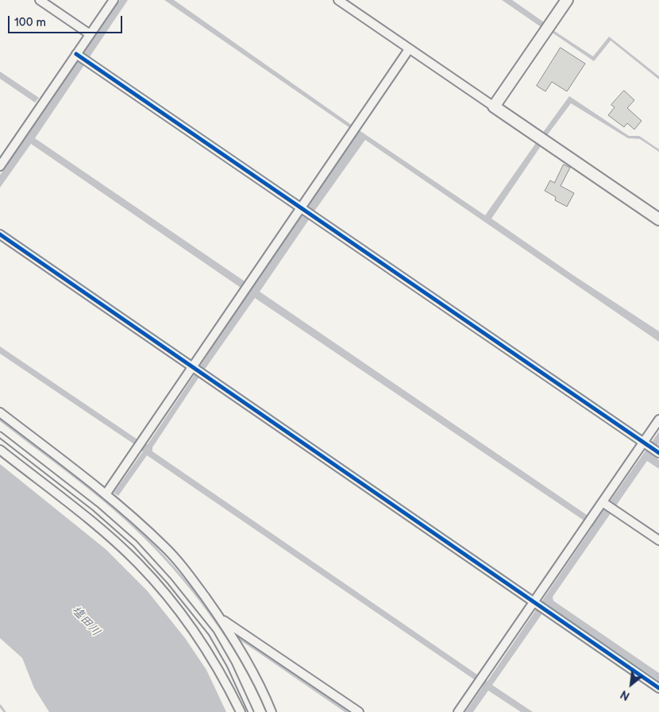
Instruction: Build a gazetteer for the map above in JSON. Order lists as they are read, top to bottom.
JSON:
{
  "water": ["塩田川"],
  "scale_bar": "100 m",
  "north": "bottom left"
}
